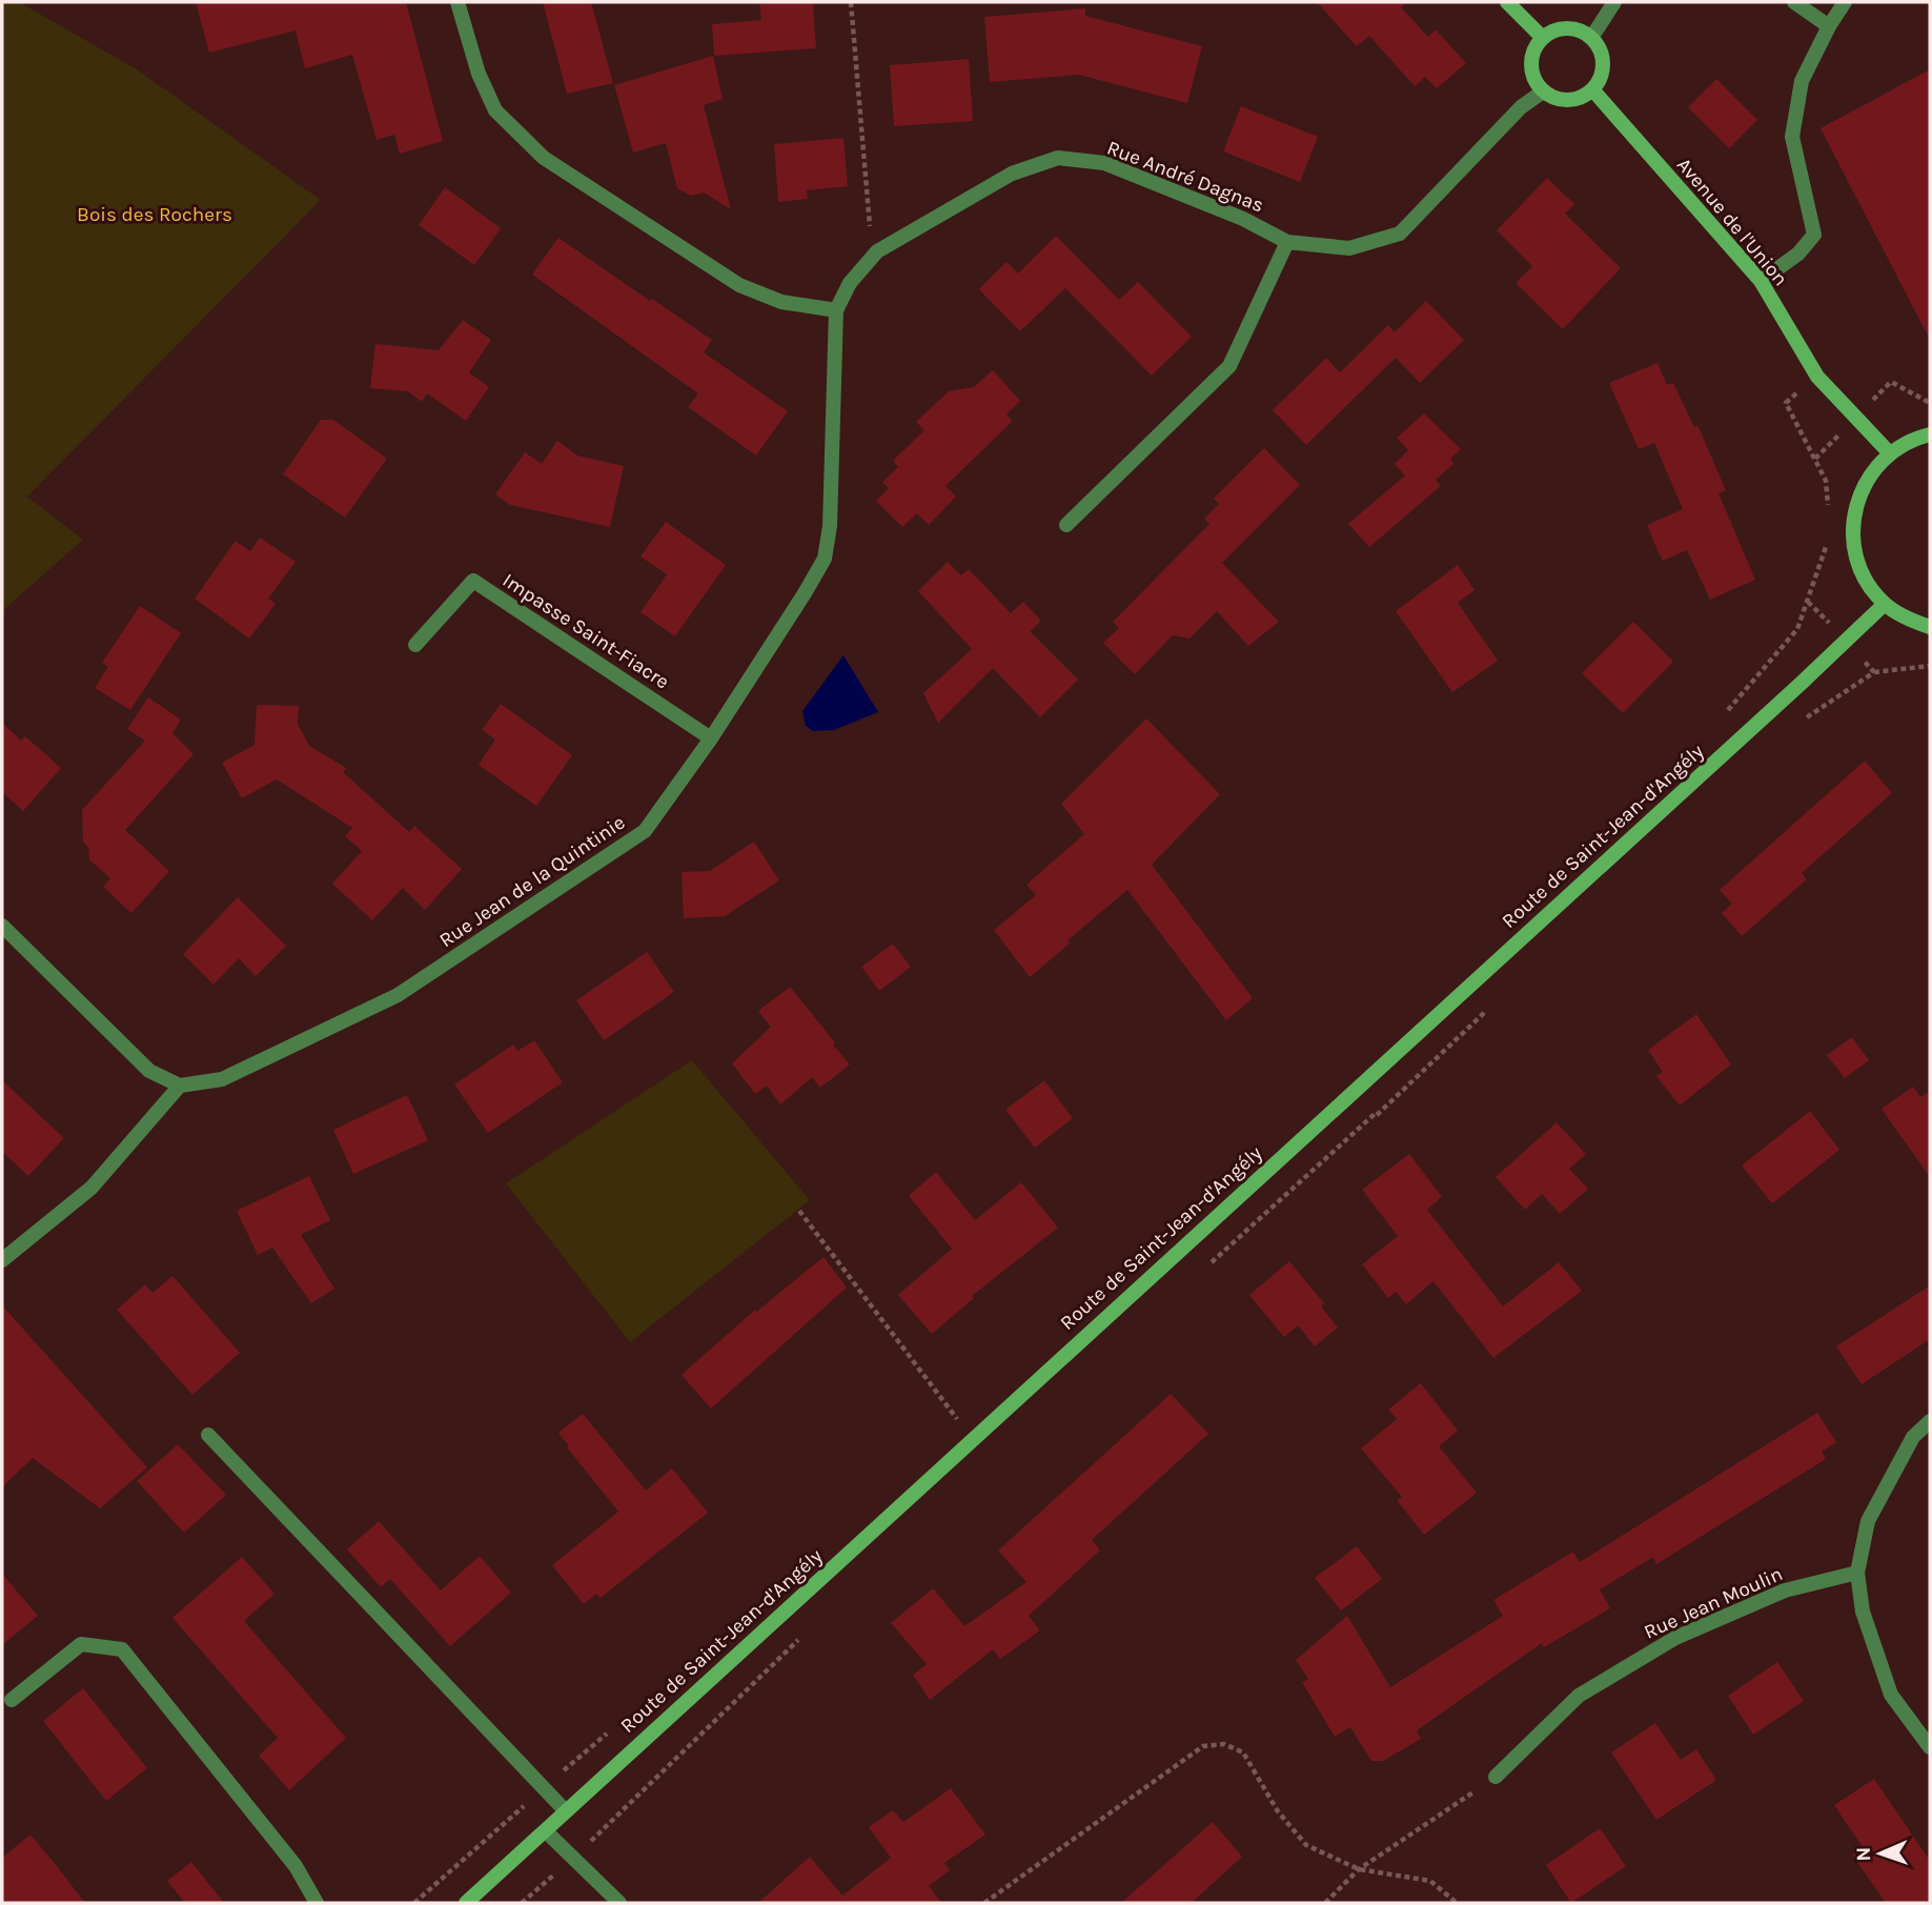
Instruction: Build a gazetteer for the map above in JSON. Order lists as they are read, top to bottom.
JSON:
{
  "streets": {
    "main road": ["Avenue de l'Union", "Route de Saint-Jean-d'Angély"],
    "street": [
      "Rue André Dagnas",
      "Impasse Saint-Fiacre",
      "Rue Jean de la Quintinie",
      "Rue Jean Moulin"
    ]
  },
  "crossings": [
    ["Rue André Dagnas", "Avenue de l'Union"],
    ["Rue André Dagnas", "Rue Jean de la Quintinie"],
    ["Impasse Saint-Fiacre", "Rue Jean de la Quintinie"]
  ],
  "parks": ["Bois des Rochers"],
  "north": "left"
}
